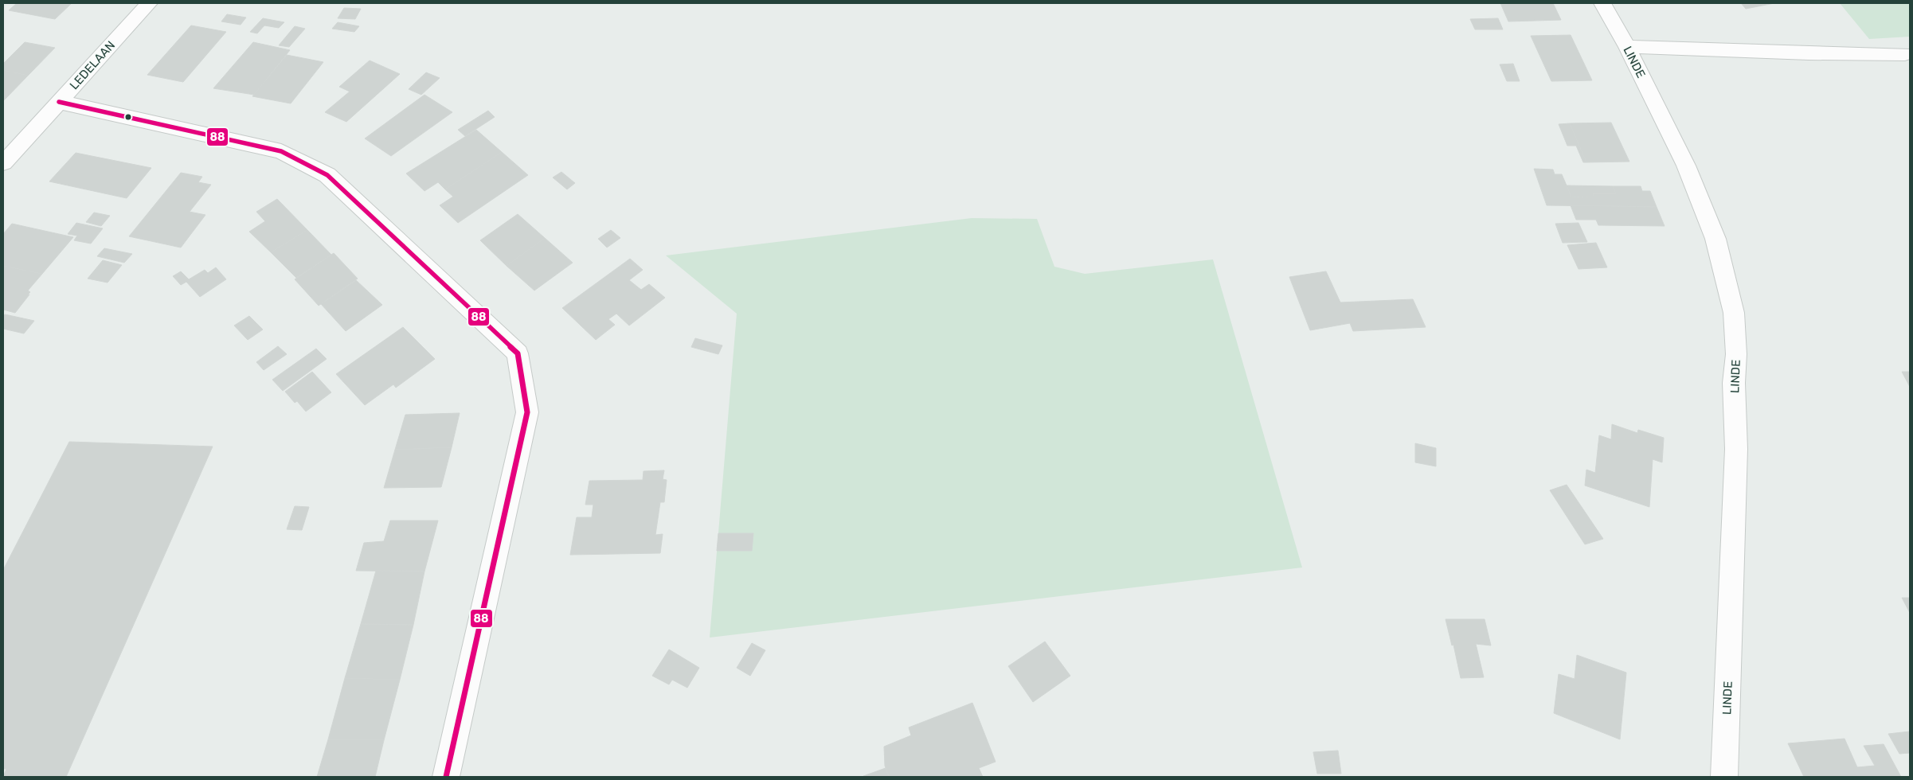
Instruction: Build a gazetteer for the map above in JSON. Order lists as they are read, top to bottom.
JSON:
{
  "streets": {
    "street": ["LINDE", "LEDELAAN"]
  },
  "lines": ["transit line 88"]
}
